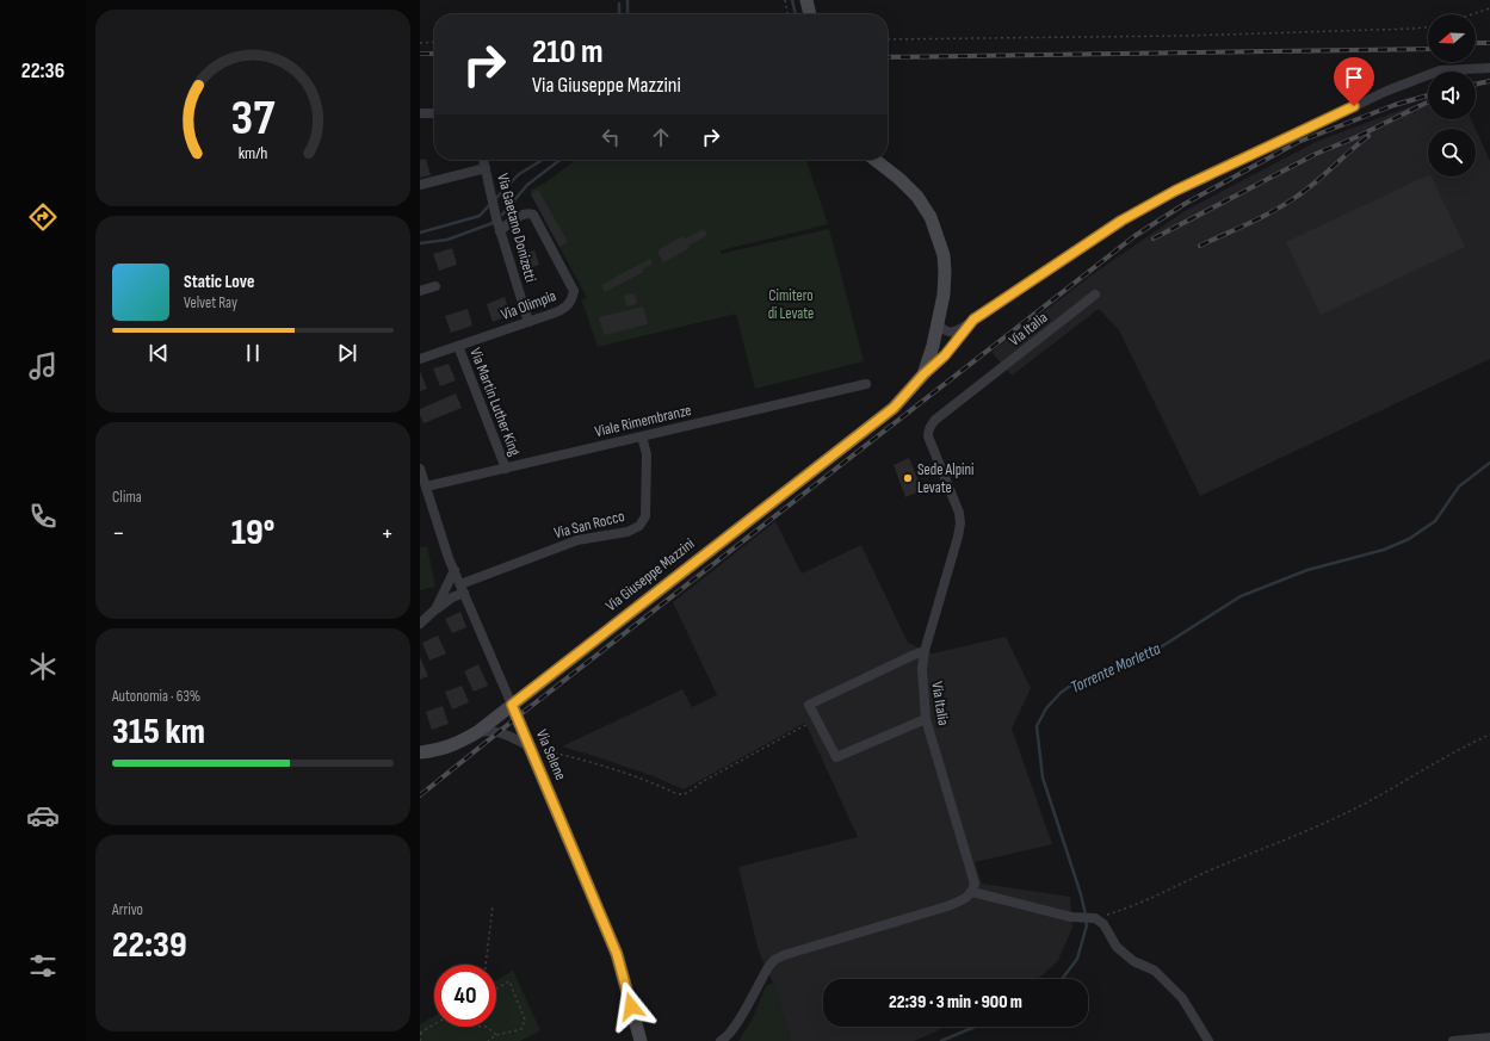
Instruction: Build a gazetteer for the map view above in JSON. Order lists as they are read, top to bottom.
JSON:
{
  "streets": {
    "street": [
      "Via Gaetano Donizetti",
      "Via Olimpia",
      "Via Italia",
      "Via Martin Luther King",
      "Viale Rimembranze",
      "Via San Rocco",
      "Via Giuseppe Mazzini",
      "Via Selene"
    ]
  },
  "crossings": [
    ["Via Gaetano Donizetti", "Via Olimpia"],
    ["Via Olimpia", "Via Martin Luther King"],
    ["Via Martin Luther King", "Viale Rimembranze"],
    ["Viale Rimembranze", "Via San Rocco"],
    ["Viale Rimembranze", "Via Selene"],
    ["Via San Rocco", "Via Selene"],
    ["Via Giuseppe Mazzini", "Via Selene"]
  ],
  "water": ["Torrente Morletta"],
  "parks": ["Cimitero di Levate"],
  "places": ["Sede Alpini Levate"],
  "north": "left",
  "page": {
    "tabs": "22:36",
    "turn": ["210 m", "Via Giuseppe Mazzini"],
    "song": ["Static Love", "Velvet Ray"],
    "tile": [
      "Clima",
      ["Autonomia · 63%", "315 km"],
      ["Arrivo", "22:39"]
    ],
    "heat": ["−", "19°", "+"],
    "limit": "40",
    "trip": "22:39 · 3 min · 900 m",
    "gauge": ["37", "km/h"]
  }
}
